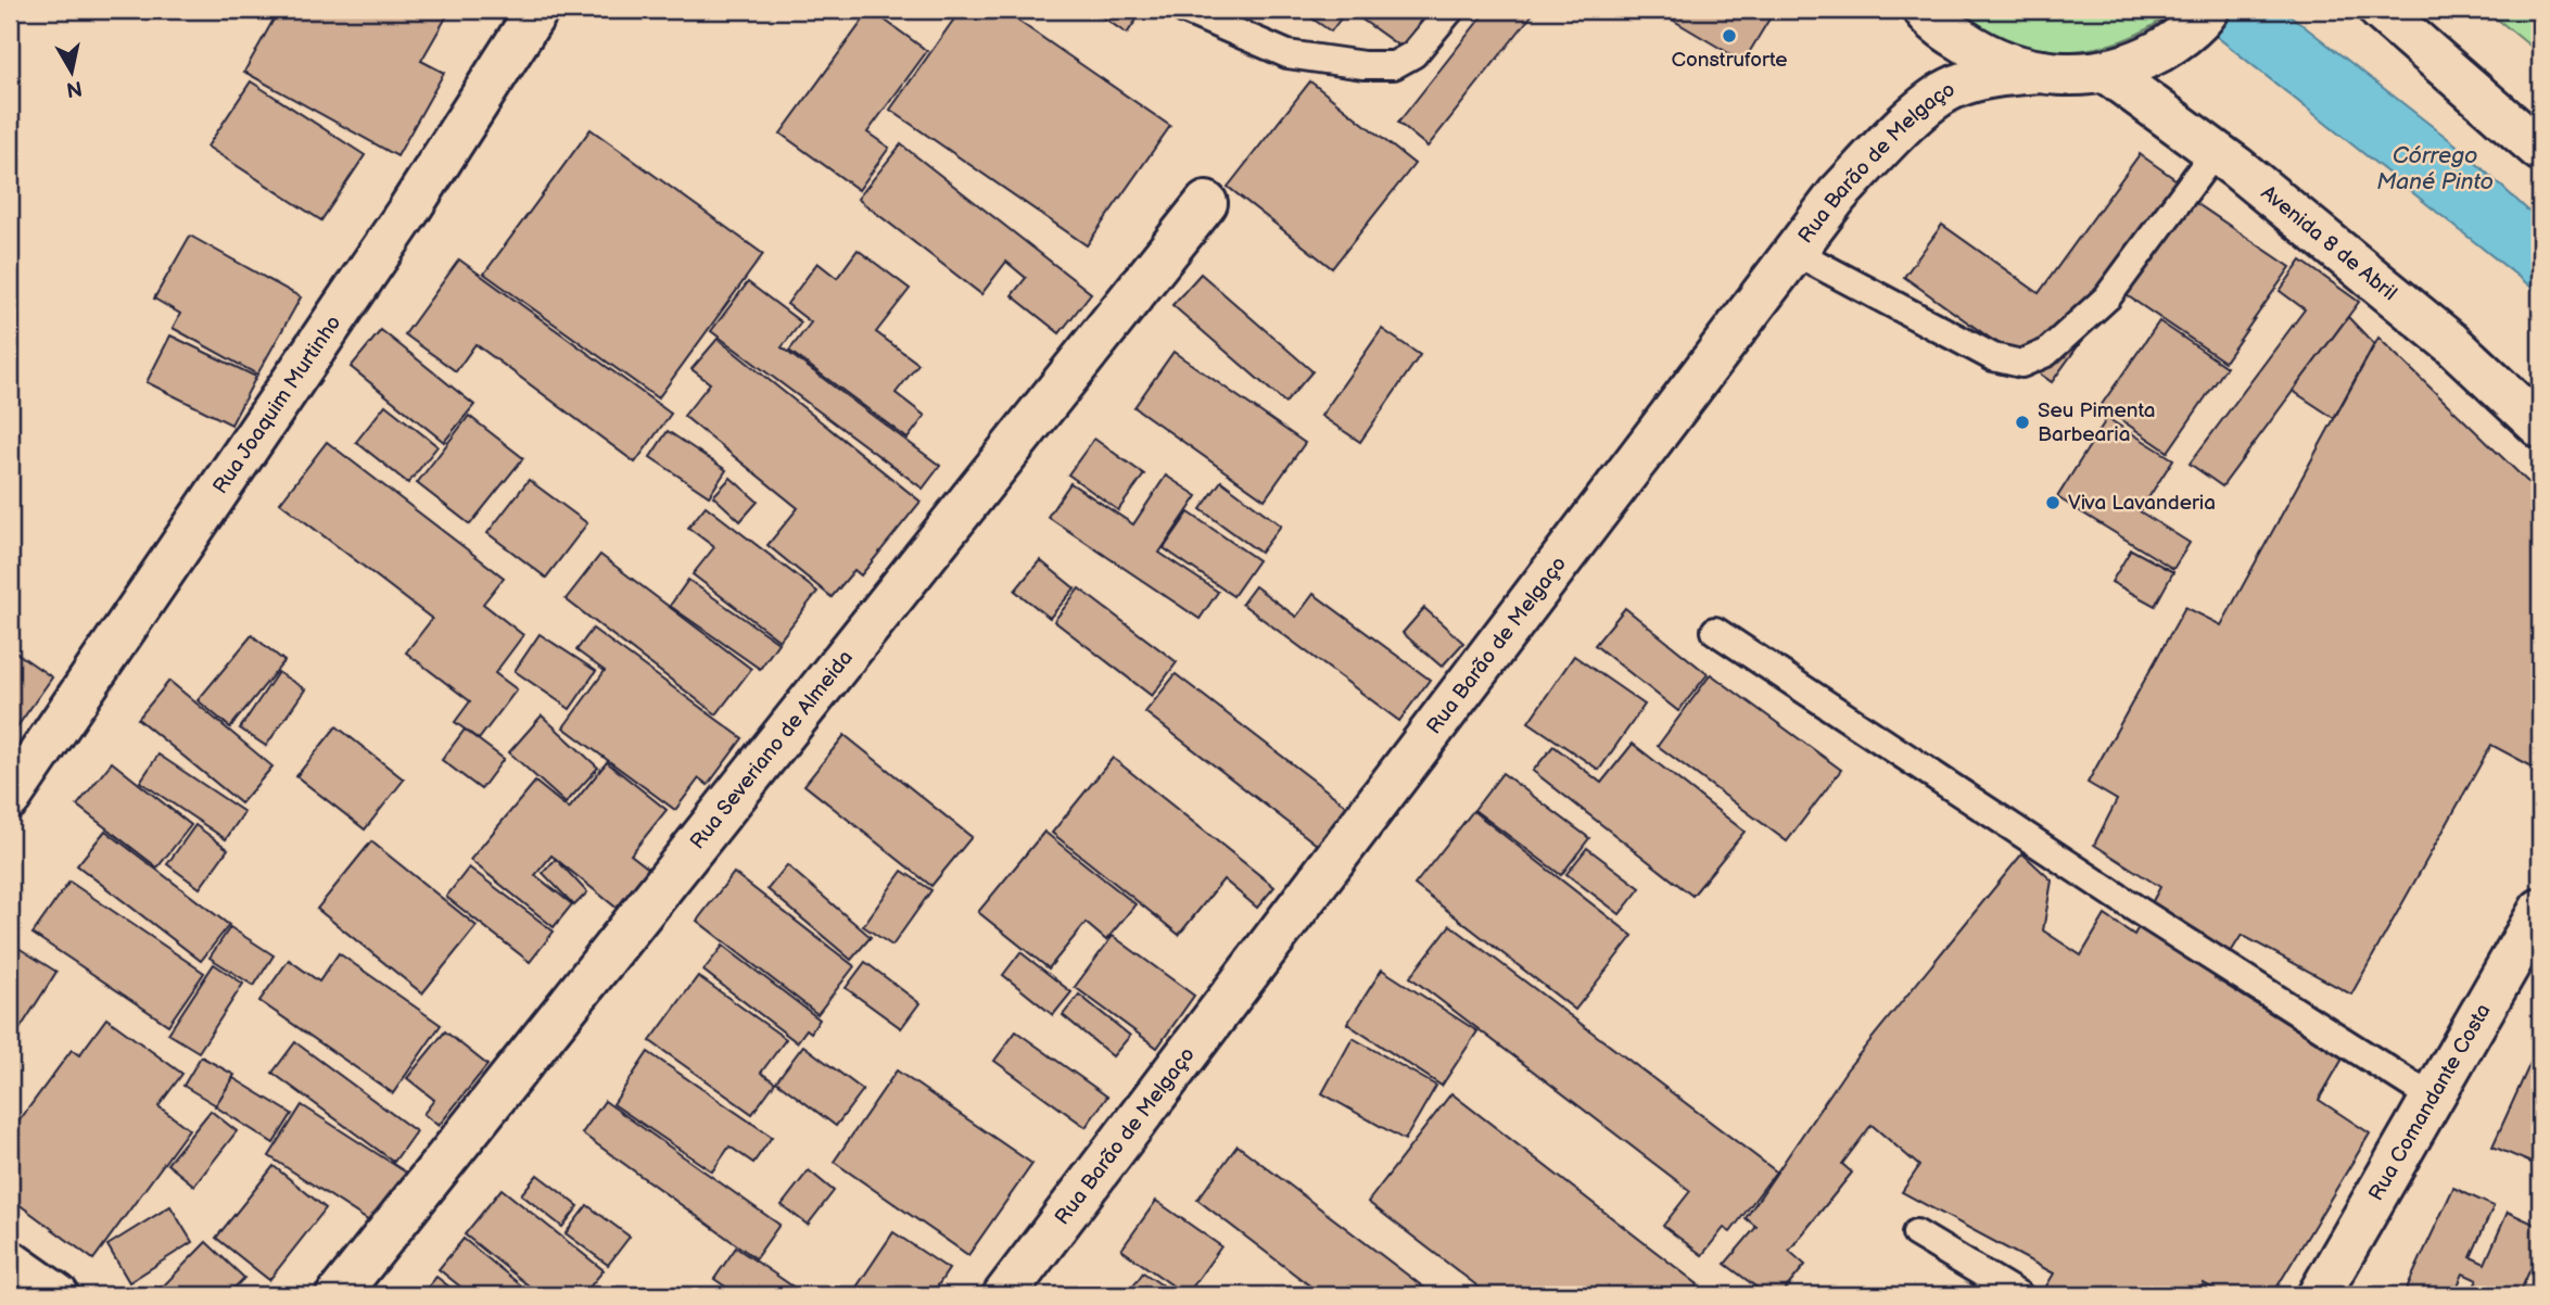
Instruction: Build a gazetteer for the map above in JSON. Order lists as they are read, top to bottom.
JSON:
{
  "streets": {
    "street": [
      "Rua Barão de Melgaço",
      "Avenida 8 de Abril",
      "Rua Joaquim Murtinho",
      "Rua Severiano de Almeida",
      "Rua Comandante Costa"
    ]
  },
  "water": ["Córrego Mané Pinto"],
  "places": ["Construforte", "Seu Pimenta Barbearia", "Viva Lavanderia"],
  "north": "bottom"
}
